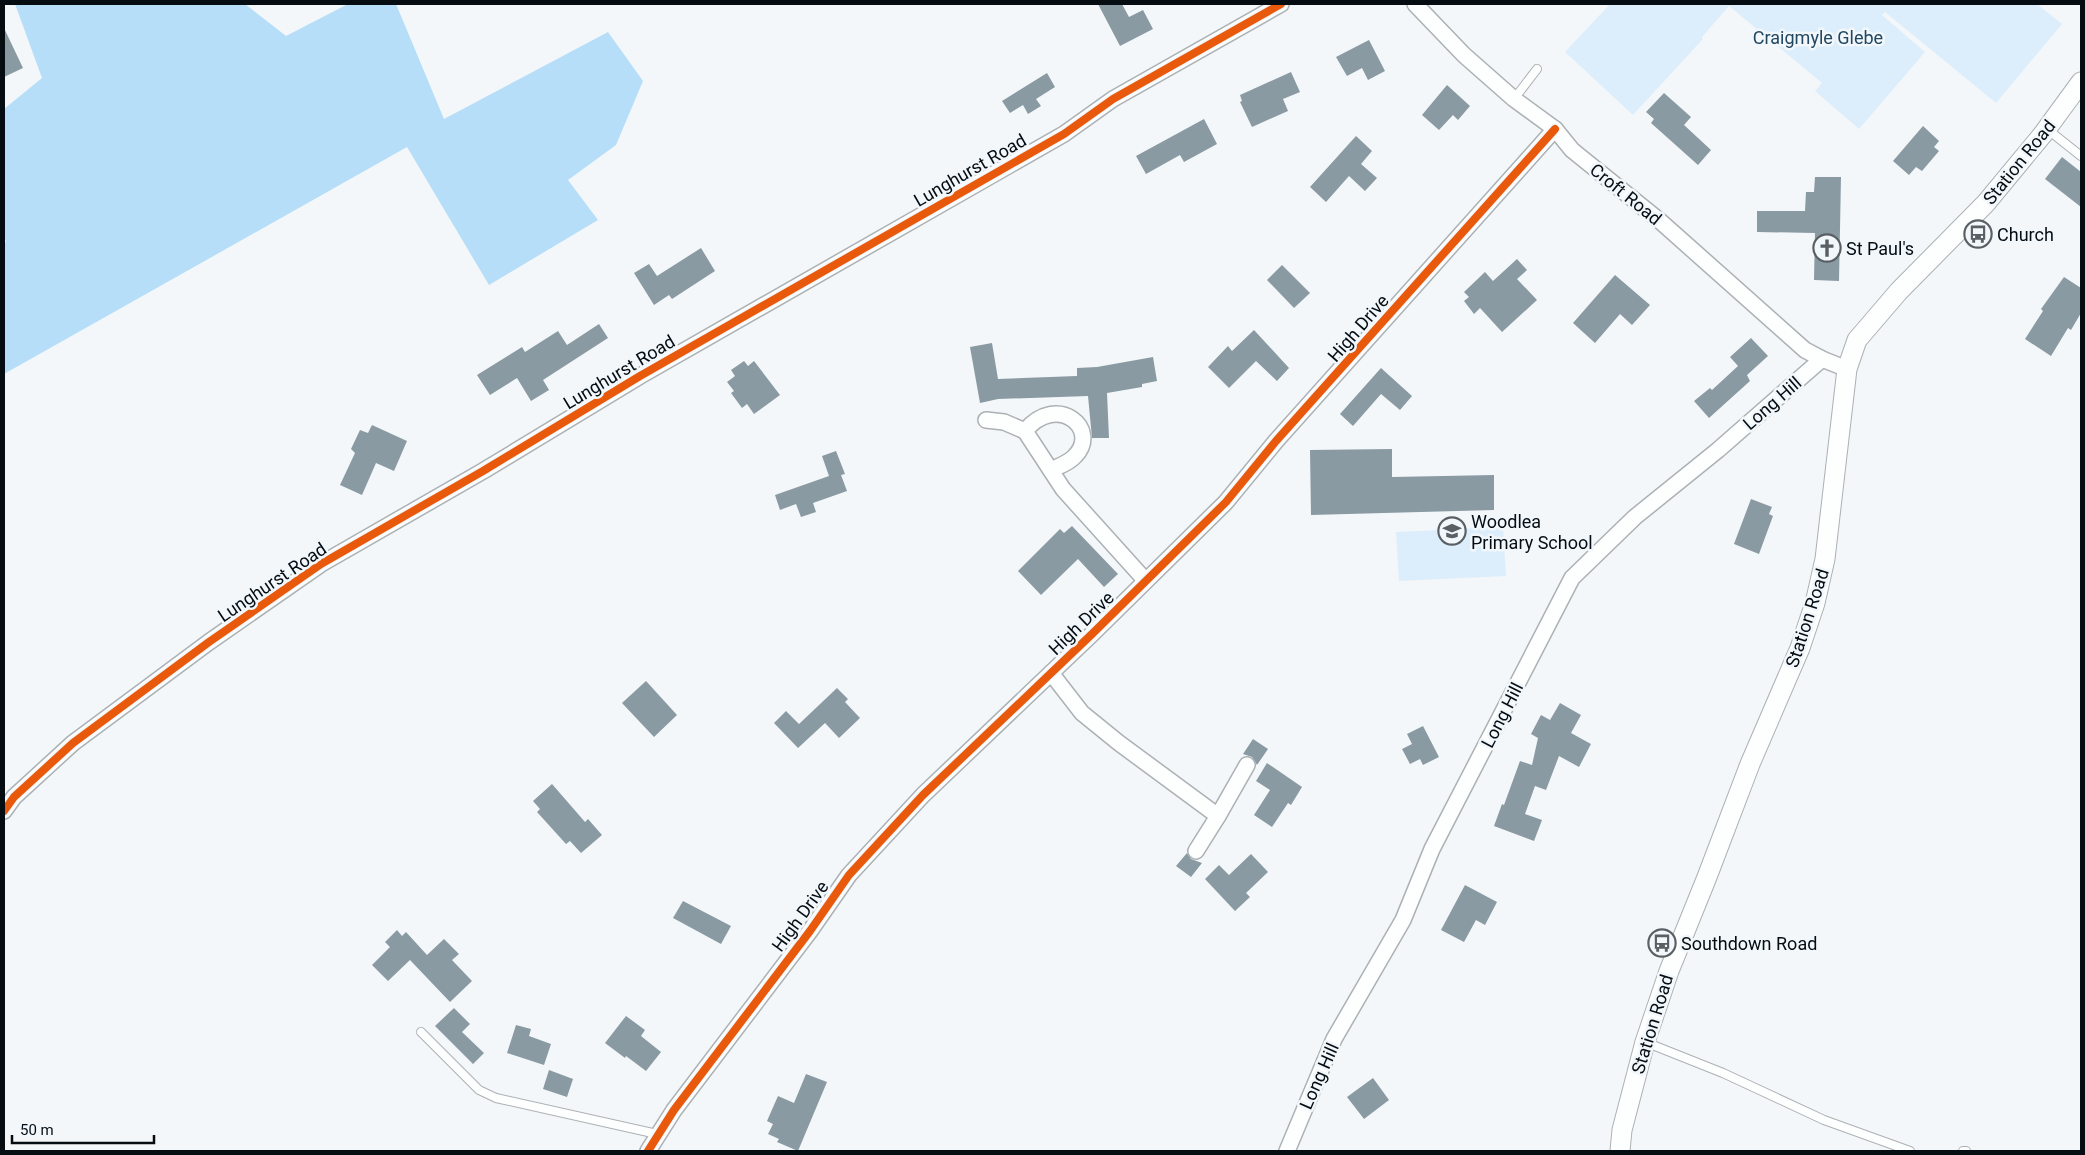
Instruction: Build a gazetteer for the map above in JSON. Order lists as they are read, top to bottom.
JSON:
{
  "streets": {
    "street": [
      "Station Road",
      "Lunghurst Road",
      "Croft Road",
      "High Drive",
      "Long Hill"
    ]
  },
  "crossings": [
    ["Station Road", "Croft Road"],
    ["Croft Road", "High Drive"],
    ["Croft Road", "Long Hill"]
  ],
  "parks": ["Craigmyle Glebe"],
  "places": {
    "bus stop": ["Church", "Southdown Road"],
    "church": ["St Paul's"],
    "school or university": ["Woodlea Primary School"]
  },
  "scale_bar": "50 m"
}
